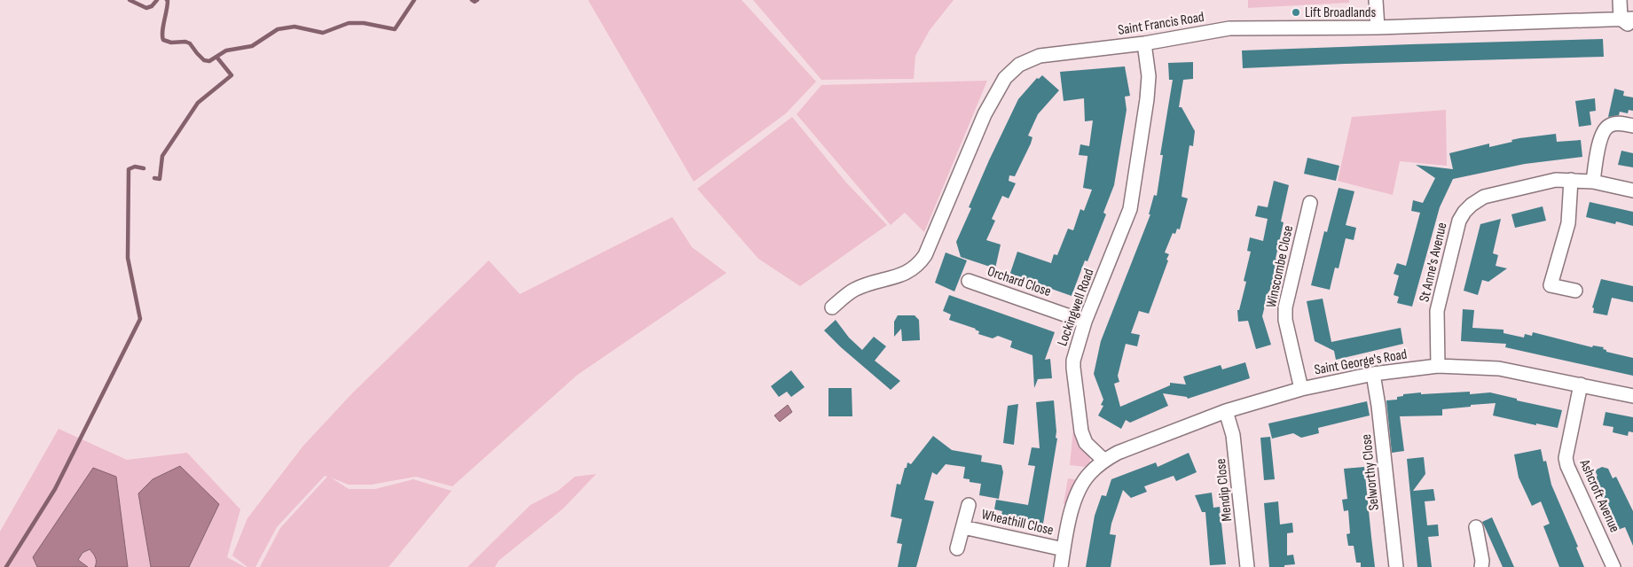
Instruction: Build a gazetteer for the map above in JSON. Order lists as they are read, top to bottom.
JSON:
{
  "streets": {
    "street": [
      "Saint Francis Road",
      "St Anne's Avenue",
      "Winscombe Close",
      "Orchard Close",
      "Lockingwell Road",
      "Saint George's Road",
      "Selworthy Close",
      "Mendip Close",
      "Ashcroft Avenue",
      "Wheathill Close"
    ]
  },
  "crossings": [
    ["Saint Francis Road", "Lockingwell Road"],
    ["St Anne's Avenue", "Saint George's Road"],
    ["Winscombe Close", "Saint George's Road"],
    ["Orchard Close", "Lockingwell Road"],
    ["Lockingwell Road", "Saint George's Road"],
    ["Saint George's Road", "Selworthy Close"],
    ["Saint George's Road", "Mendip Close"],
    ["Saint George's Road", "Ashcroft Avenue"]
  ],
  "places": ["Lift Broadlands"]
}
